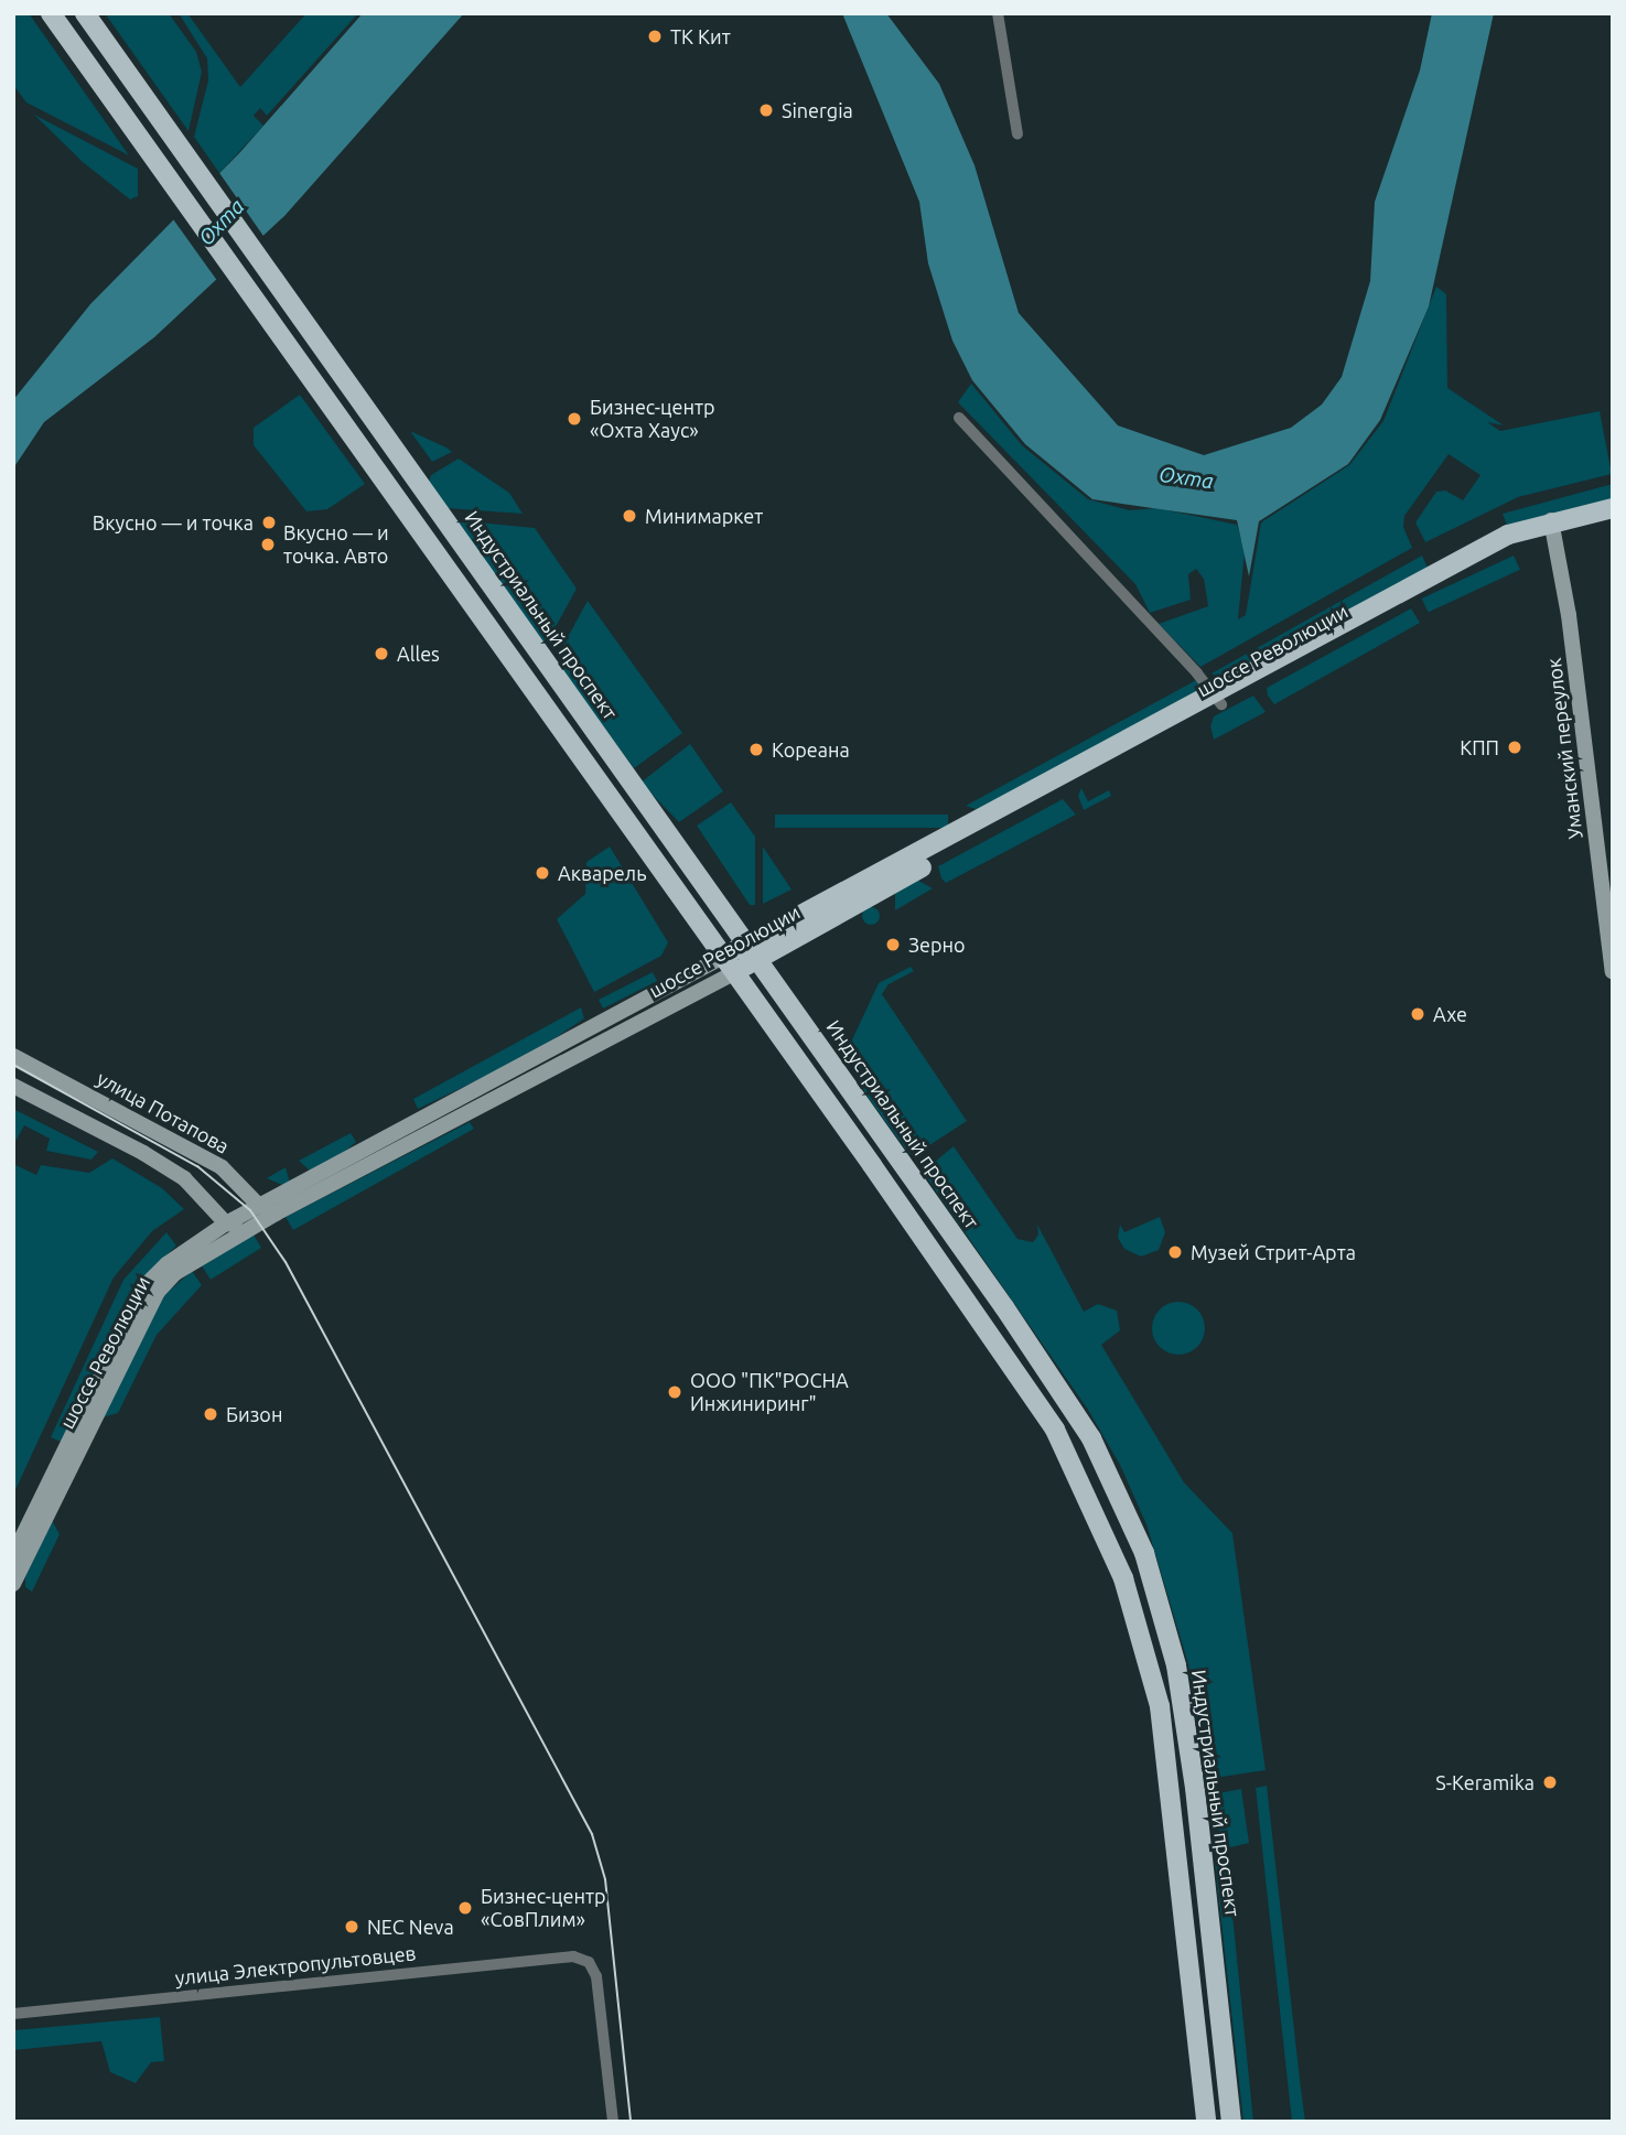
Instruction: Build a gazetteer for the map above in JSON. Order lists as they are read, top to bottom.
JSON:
{
  "streets": {
    "main road": [
      "Индустриальный проспект",
      "шоссе Революции",
      "Уманский переулок",
      "улица Потапова"
    ],
    "street": ["улица Электропультовцев"]
  },
  "crossings": [
    ["Индустриальный проспект", "шоссе Революции"],
    ["шоссе Революции", "Уманский переулок"],
    ["шоссе Революции", "улица Потапова"]
  ],
  "water": ["Охта"],
  "places": [
    "ТК Кит",
    "Sinergia",
    "Бизнес-центр «Охта Хаус»",
    "Минимаркет",
    "Вкусно — и точка",
    "Вкусно — и точка. Авто",
    "Alles",
    "КПП",
    "Кореана",
    "Акварель",
    "Зерно",
    "Ахе",
    "Музей Стрит-Арта",
    "ООО \"ПК\"РОСНА Инжиниринг\"",
    "Бизон",
    "S-Keramika",
    "Бизнес-центр «СовПлим»",
    "NEC Neva"
  ]
}
